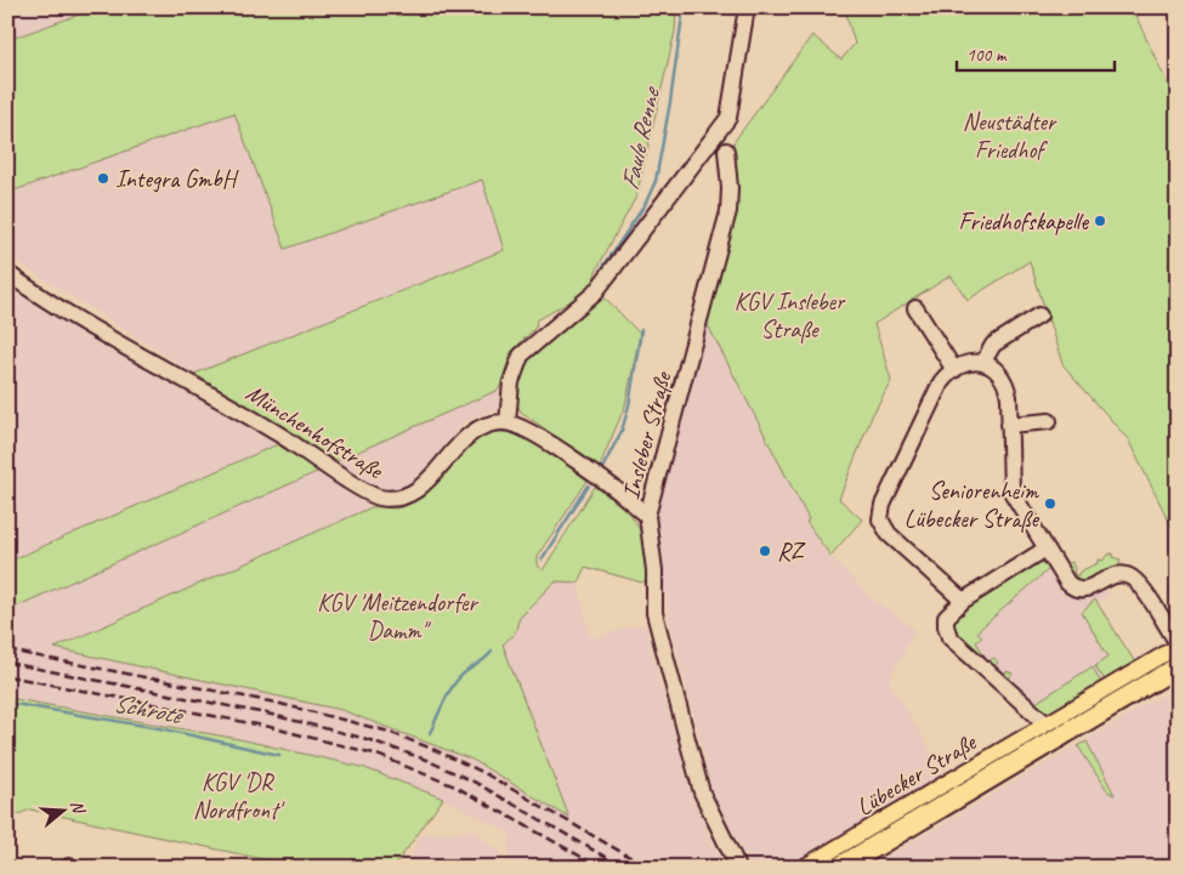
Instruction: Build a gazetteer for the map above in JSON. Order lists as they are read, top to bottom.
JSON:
{
  "streets": {
    "main road": ["Lübecker Straße"],
    "street": ["Münchenhofstraße", "Insleber Straße"]
  },
  "water": ["Faule Renne", "Schrote"],
  "parks": [
    "Neustädter Friedhof",
    "KGV Insleber Straße",
    "KGV 'Meitzendorfer Damm\"",
    "KGV 'DR Nordfront'"
  ],
  "places": [
    "Integra GmbH",
    "Friedhofskapelle",
    "Seniorenheim Lübecker Straße",
    "RZ"
  ],
  "scale_bar": "100 m",
  "north": "right"
}
